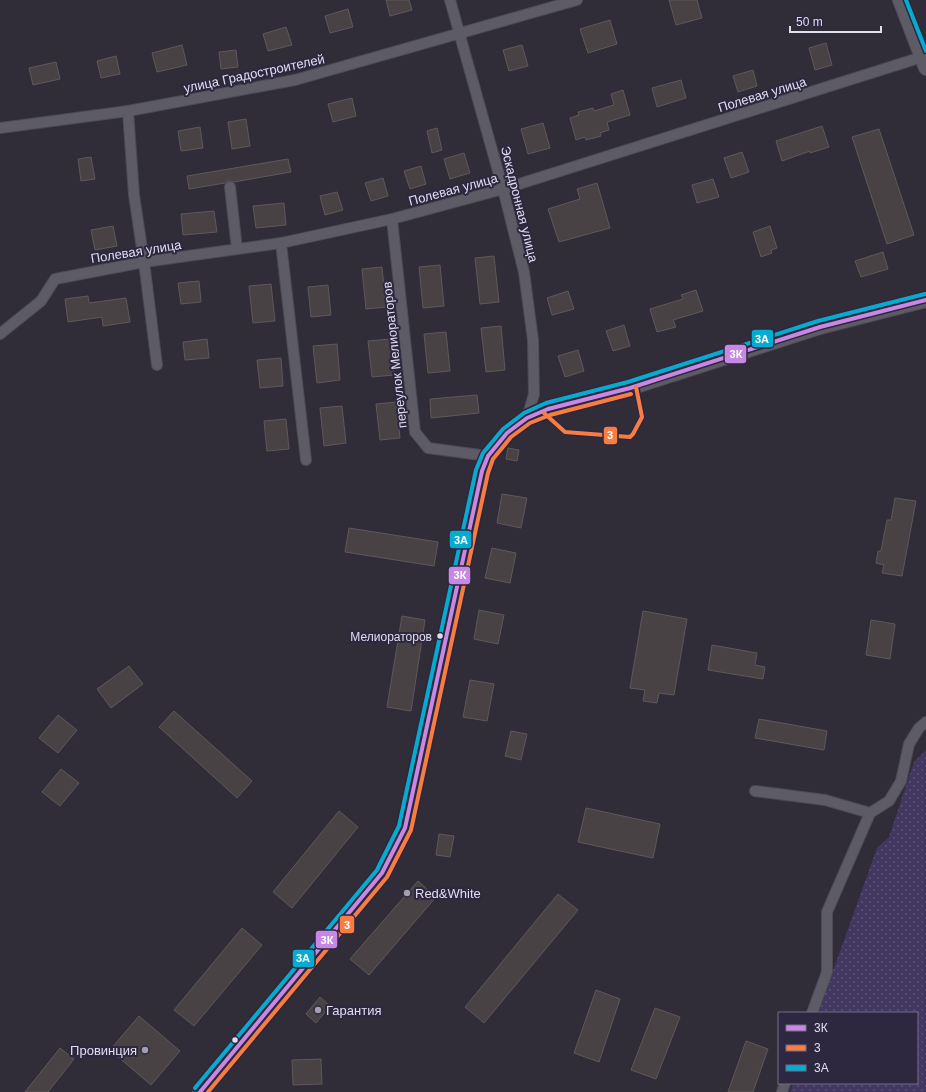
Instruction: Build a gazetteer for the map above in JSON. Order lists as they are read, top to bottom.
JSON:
{
  "streets": {
    "street": [
      "улица Градостроителей",
      "Полевая улица",
      "Эскадронная улица",
      "переулок Мелиораторов"
    ]
  },
  "crossings": [
    ["улица Градостроителей", "Эскадронная улица"],
    ["Полевая улица", "Эскадронная улица"],
    ["Полевая улица", "переулок Мелиораторов"]
  ],
  "places": [
    "Мелиораторов",
    "Red&White",
    "Гарантия",
    "Провинция"
  ],
  "lines": ["transit line 3А", "transit line 3К", "transit line 3"],
  "legend": ["3К", "3", "3А"],
  "scale_bar": "50 m"
}
